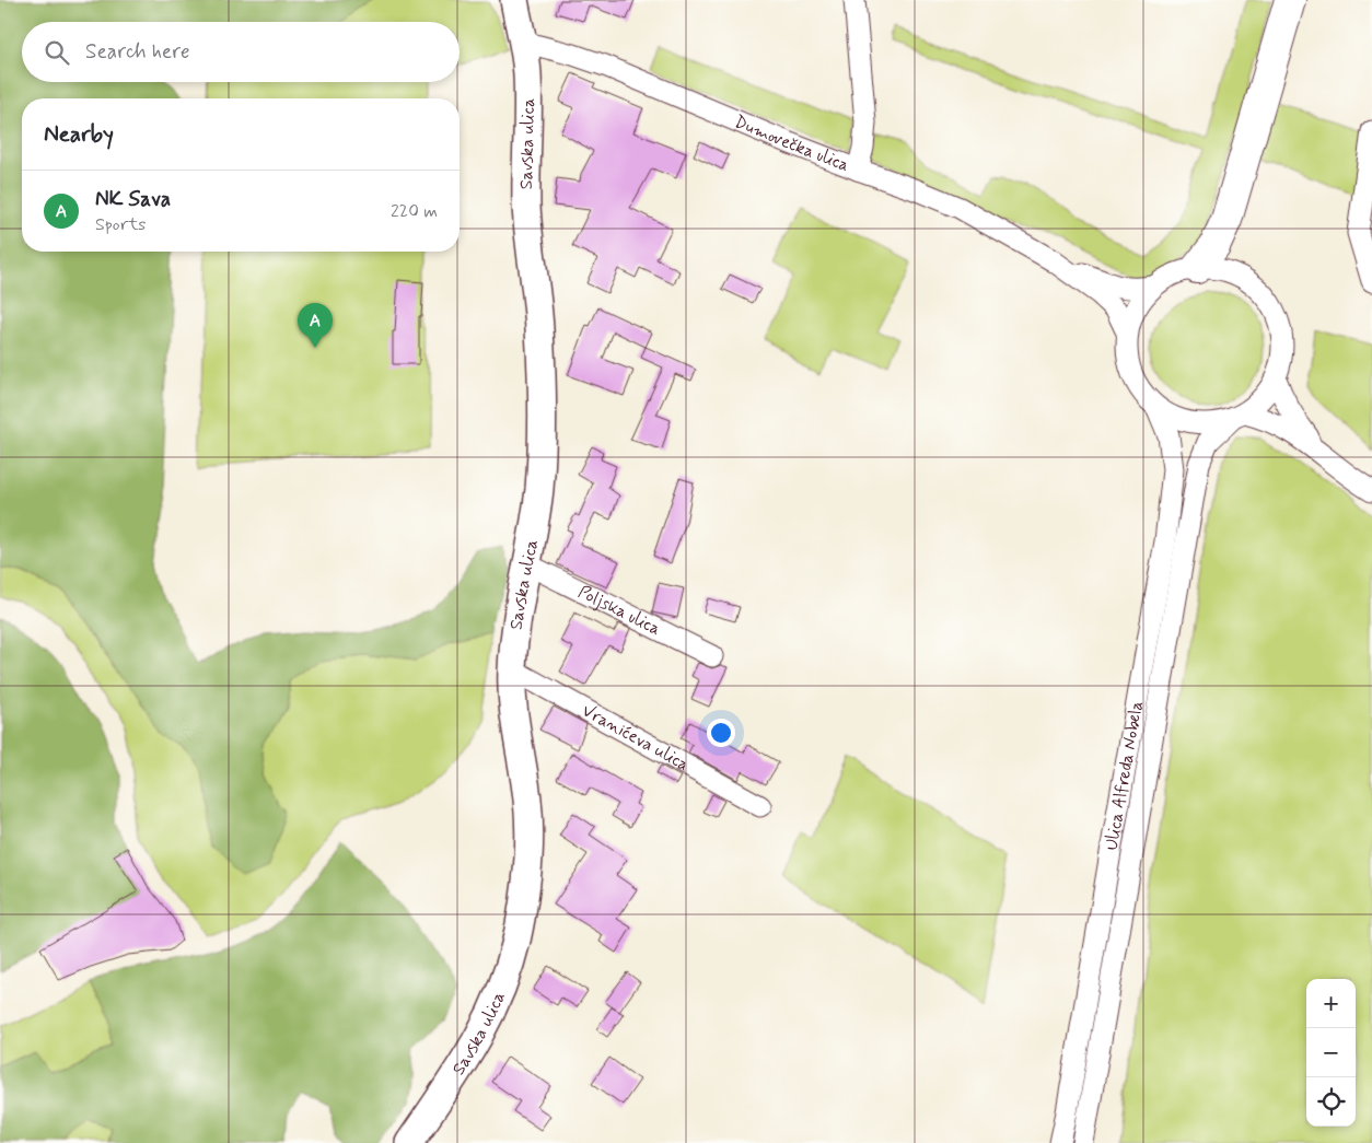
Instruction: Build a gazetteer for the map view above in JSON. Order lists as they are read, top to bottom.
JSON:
{
  "streets": {
    "main road": ["Savska ulica"],
    "street": [
      "Dumovečka ulica",
      "Poljska ulica",
      "Vranićeva ulica",
      "Ulica Alfreda Nobela"
    ]
  },
  "crossings": [
    ["Dumovečka ulica", "Savska ulica"],
    ["Dumovečka ulica", "Ulica Alfreda Nobela"],
    ["Savska ulica", "Poljska ulica"],
    ["Savska ulica", "Vranićeva ulica"]
  ],
  "page": {
    "search": "Search here",
    "heading": "Nearby",
    "list": [
      {
        "mark": "A",
        "name": "NK Sava",
        "note": "Sports",
        "value": "220 m"
      }
    ],
    "pins": "A",
    "map_buttons": ["+", "−"]
  }
}
